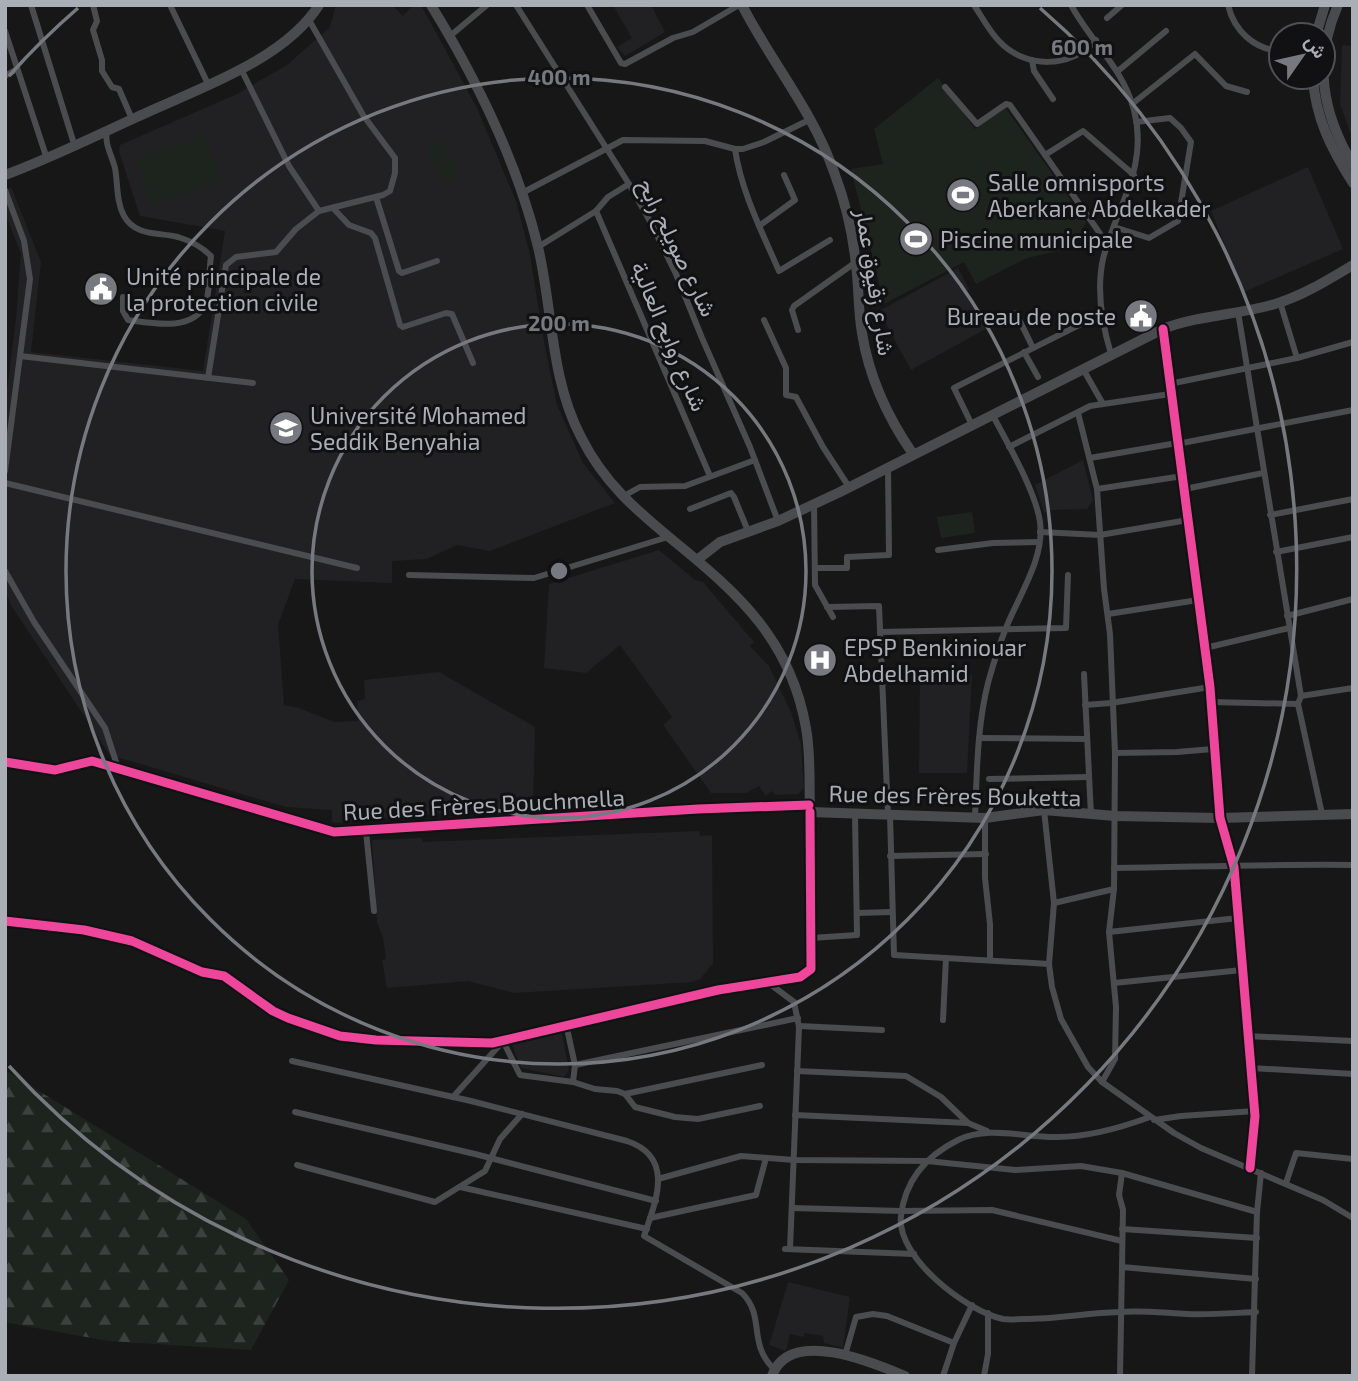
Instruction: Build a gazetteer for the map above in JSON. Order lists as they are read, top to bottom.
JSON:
{
  "streets": {
    "main road": ["شارع زقيوق عمار", "Rue des Frères Bouketta"],
    "street": ["شارع صويلح رابح", "شارع روابح العالية", "Rue des Frères Bouchmella"]
  },
  "crossings": [
    ["Rue des Frères Bouketta", "Rue des Frères Bouchmella"]
  ],
  "places": {
    "sports": ["Salle omnisports Aberkane Abdelkader", "Piscine municipale"],
    "public building": ["Unité principale de la protection civile", "Bureau de poste"],
    "school or university": ["Université Mohamed Seddik Benyahia"],
    "hospital": ["EPSP Benkiniouar Abdelhamid"]
  },
  "north": "top right",
  "rings": ["600 m", "400 m", "200 m"]
}
